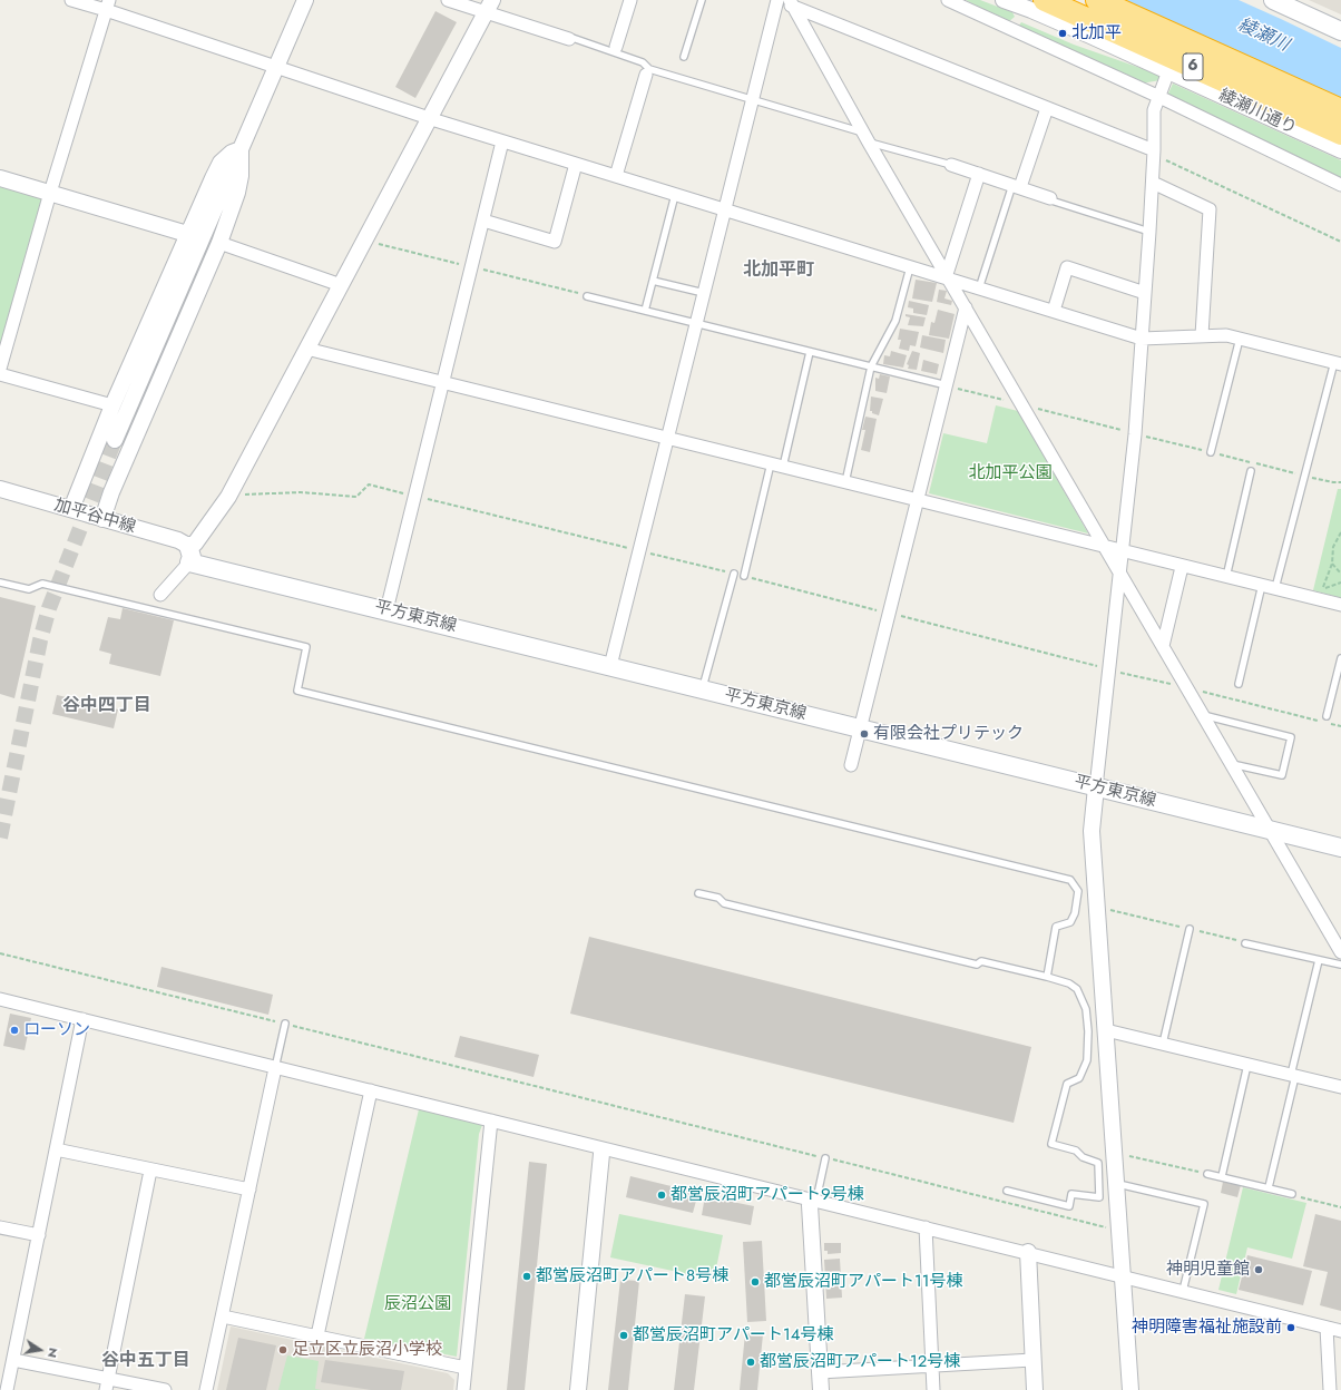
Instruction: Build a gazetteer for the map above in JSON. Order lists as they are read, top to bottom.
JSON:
{
  "streets": {
    "highway": ["6"],
    "main road": ["平方東京線"],
    "street": ["綾瀬川通り", "加平谷中線"]
  },
  "crossings": [
    ["加平谷中線", "平方東京線"]
  ],
  "districts": ["北加平町", "谷中四丁目", "谷中五丁目"],
  "water": ["綾瀬川"],
  "parks": ["北加平公園", "辰沼公園"],
  "places": [
    "北加平",
    "有限会社プリテック",
    "ローソン",
    "都営辰沼町アパート9号棟",
    "神明児童館",
    "都営辰沼町アパート8号棟",
    "都営辰沼町アパート11号棟",
    "神明障害福祉施設前",
    "都営辰沼町アパート14号棟",
    "足立区立辰沼小学校",
    "都営辰沼町アパート12号棟"
  ],
  "north": "right"
}
